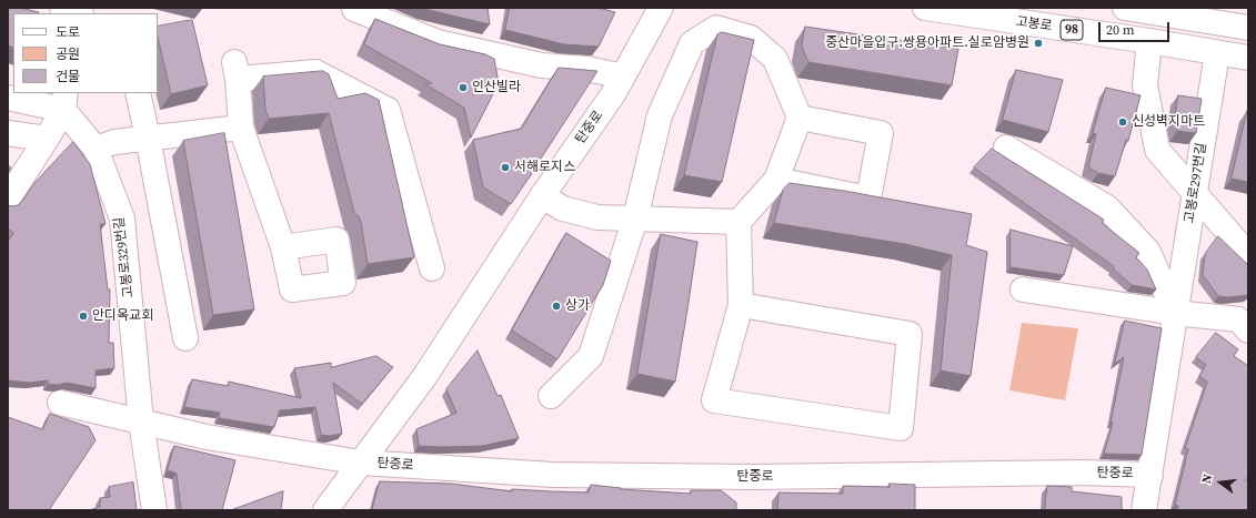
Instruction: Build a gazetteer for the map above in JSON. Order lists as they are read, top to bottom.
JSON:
{
  "streets": {
    "street": [
      "고봉로",
      "98",
      "탄중로",
      "고봉로297번길",
      "고봉로329번길"
    ]
  },
  "crossings": [
    ["고봉로", "고봉로297번길"],
    ["탄중로", "고봉로297번길"],
    ["탄중로", "고봉로329번길"]
  ],
  "places": [
    "중산마을입구.쌍용아파트.실로암병원",
    "인산빌라",
    "신성벽지마트",
    "서해로지스",
    "상가",
    "안디옥교회"
  ],
  "legend": ["도로", "공원", "건물"],
  "scale_bar": "20 m",
  "north": "left"
}
